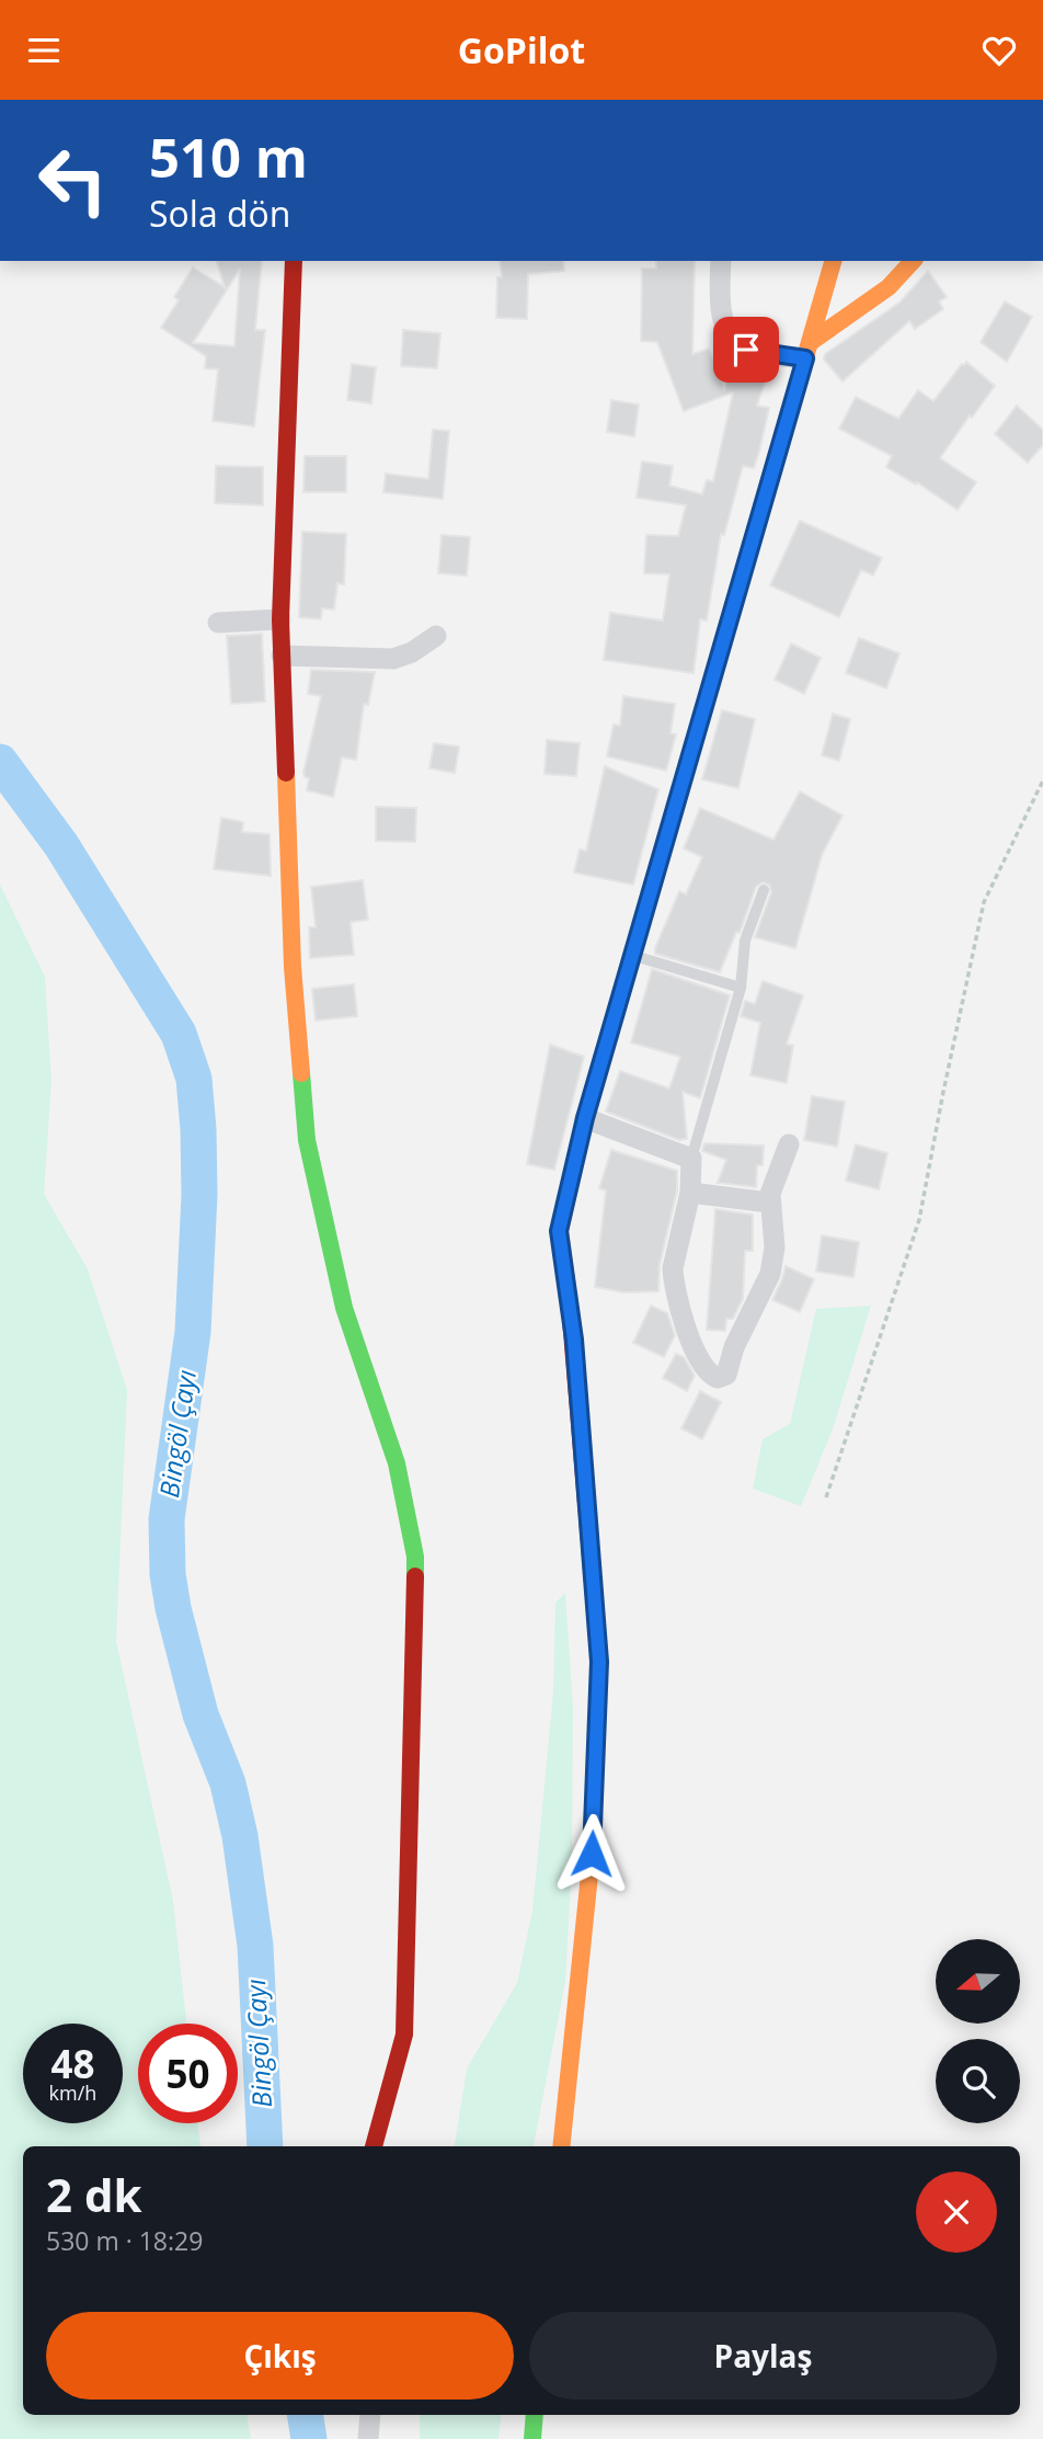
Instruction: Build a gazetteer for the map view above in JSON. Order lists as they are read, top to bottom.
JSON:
{
  "water": ["Bingöl Çayı"],
  "north": "left",
  "page": {
    "header": "GoPilot",
    "turn": ["510 m", "Sola dön"],
    "speed": "48 km/h",
    "limit": "50",
    "heading": ["2 dk", "530 m · 18:29"],
    "buttons": ["Çıkış", "Paylaş"]
  }
}
